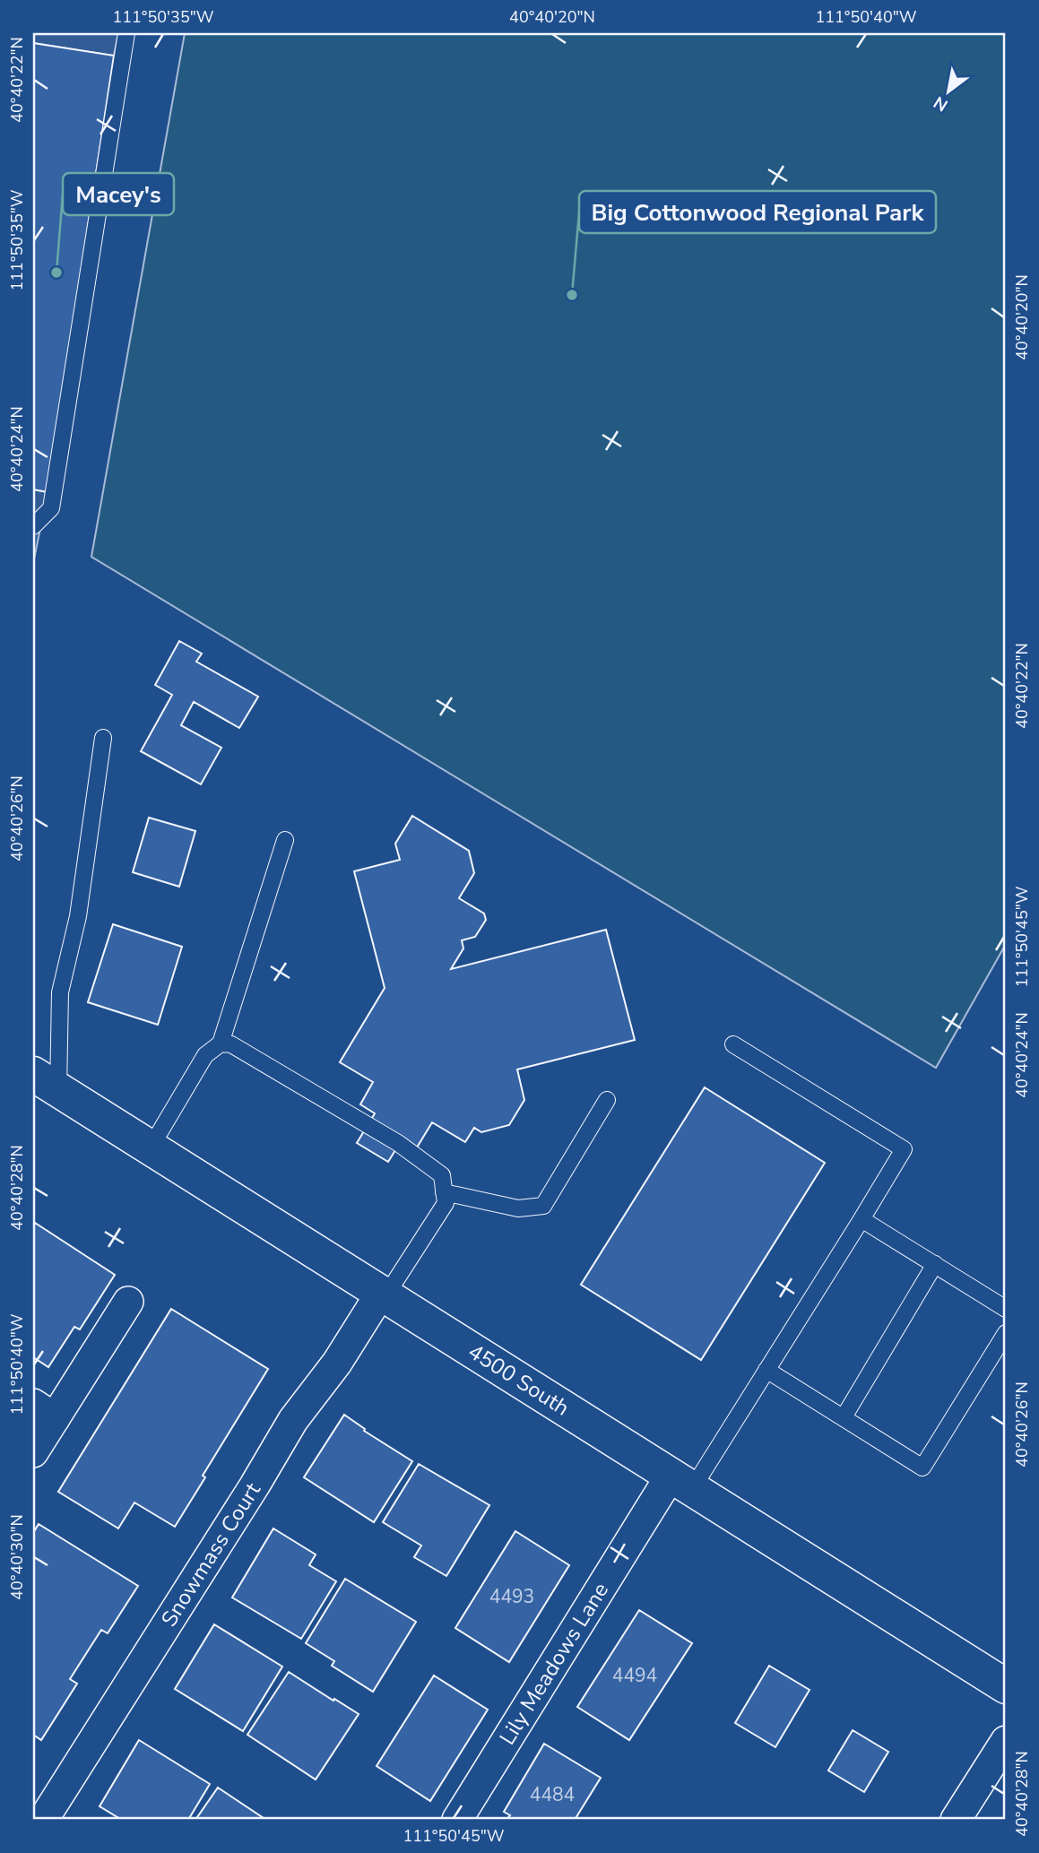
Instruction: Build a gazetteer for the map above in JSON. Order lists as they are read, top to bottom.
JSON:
{
  "streets": {
    "main road": ["4500 South"],
    "street": ["Snowmass Court", "Lily Meadows Lane"]
  },
  "crossings": [
    ["4500 South", "Snowmass Court"],
    ["4500 South", "Lily Meadows Lane"]
  ],
  "places": ["Macey's", "Big Cottonwood Regional Park"],
  "house_numbers": ["4493", "4494", "4484"],
  "north": "bottom left",
  "coordinates": [
    "111°50'35\"W",
    "40°40'20\"N",
    "111°50'40\"W",
    "40°40'22\"N",
    "40°40'24\"N",
    "40°40'26\"N",
    "111°50'45\"W",
    "40°40'28\"N",
    "40°40'30\"N"
  ]
}
